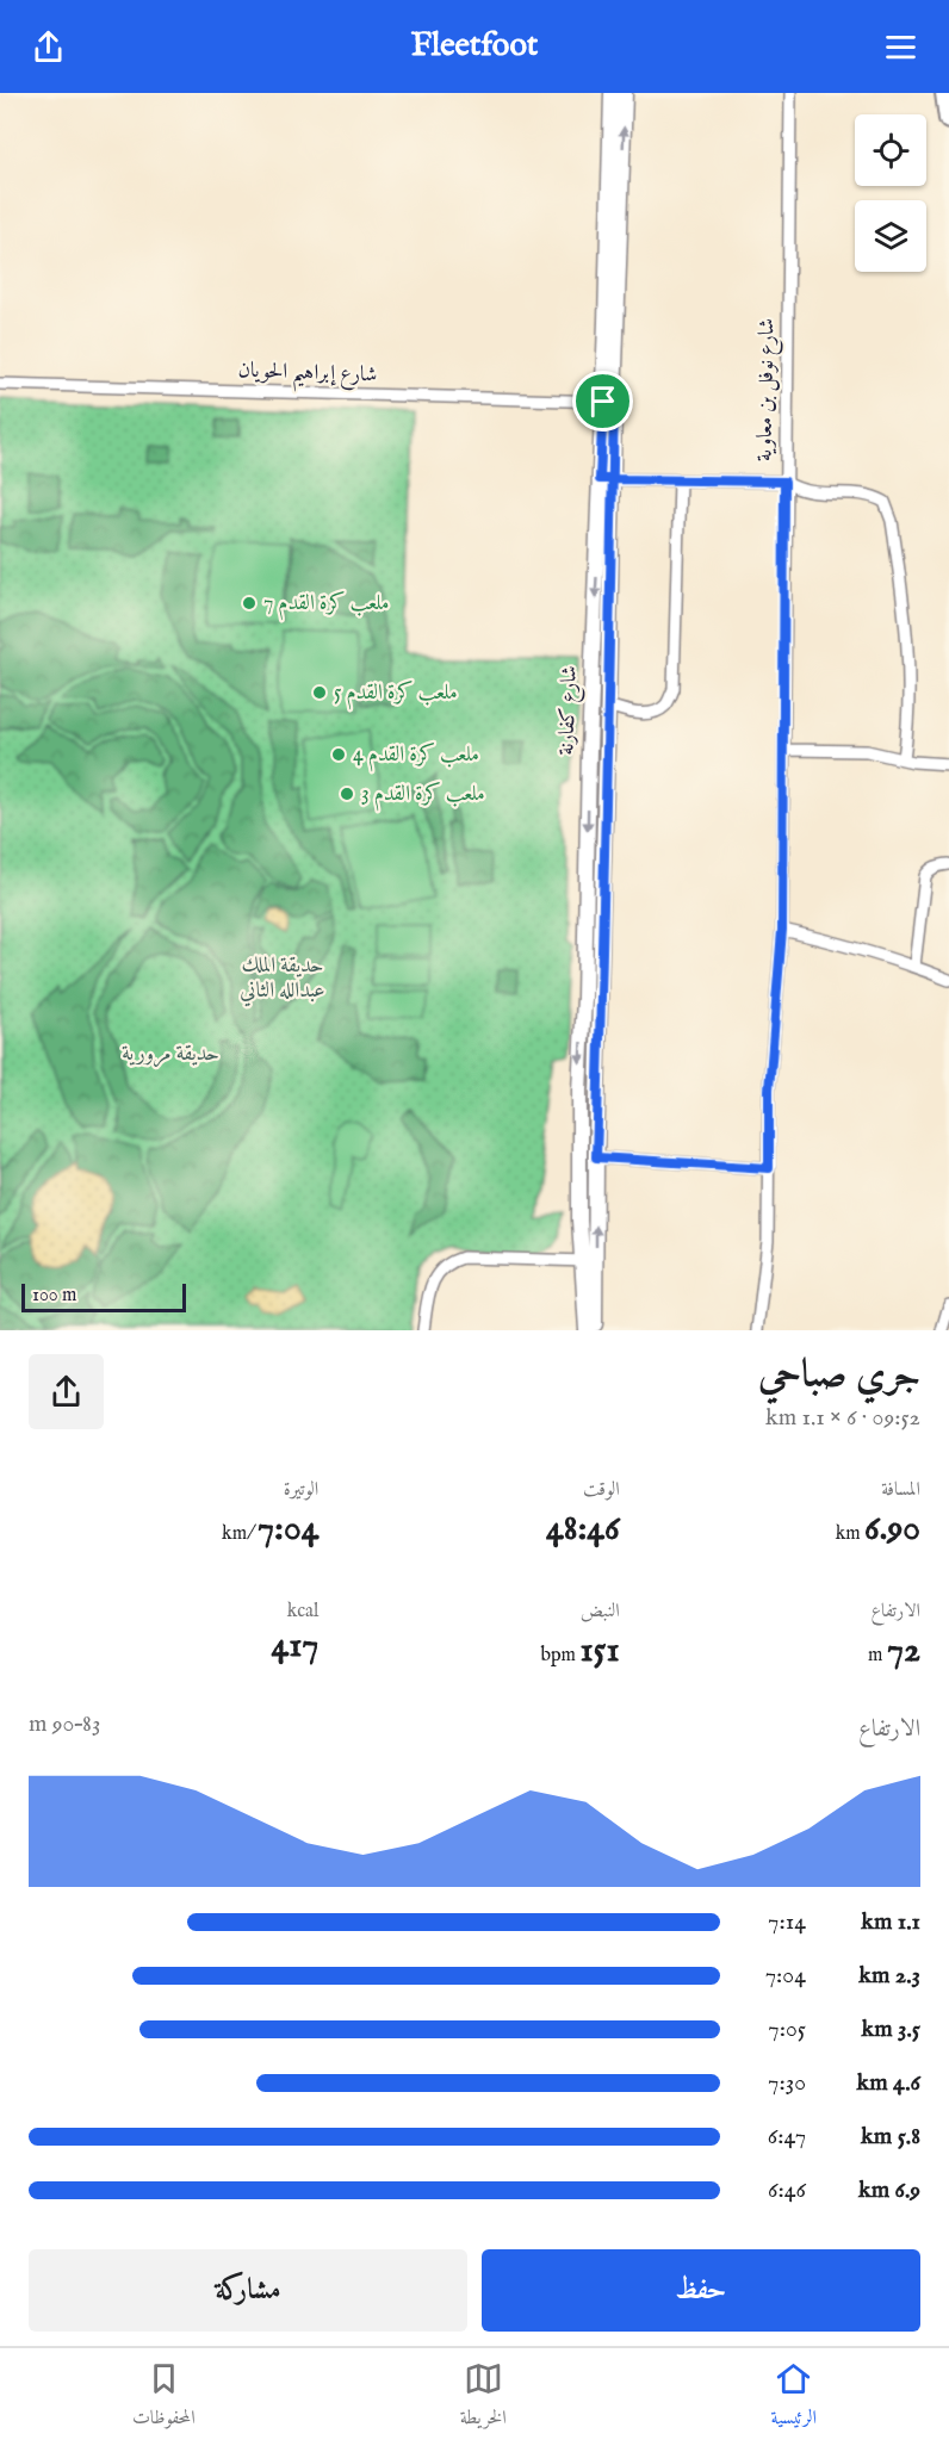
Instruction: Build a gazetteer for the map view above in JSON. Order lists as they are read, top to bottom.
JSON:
{
  "streets": {
    "street": ["شارع إبراهيم الحويان", "شارع نوفل بن معاوية", "شارع كفارنة"]
  },
  "crossings": [
    ["شارع إبراهيم الحويان", "شارع كفارنة"]
  ],
  "parks": ["حديقة الملك عبدالله الثاني", "حديقة مرورية"],
  "places": [
    "ملعب كرة القدم 7",
    "ملعب كرة القدم 5",
    "ملعب كرة القدم 4",
    "ملعب كرة القدم 3"
  ],
  "scale_bar": "100 m",
  "page": {
    "header": "Fleetfoot",
    "scale": "100 m",
    "heading": ["جري صباحي", "09:52 · 6 × 1.1 km"],
    "stats": [
      ["المسافة", "6.90 km"],
      ["الوقت", "48:46"],
      ["الوتيرة", "7:04 /km"],
      ["الارتفاع", "72 m"],
      ["النبض", "151 bpm"],
      ["kcal", "417"]
    ],
    "chart": ["الارتفاع", "83–90 m"],
    "list": [
      {
        "name": "1.1 km",
        "note": "7:14"
      },
      {
        "name": "2.3 km",
        "note": "7:04"
      },
      {
        "name": "3.5 km",
        "note": "7:05"
      },
      {
        "name": "4.6 km",
        "note": "7:30"
      },
      {
        "name": "5.8 km",
        "note": "6:47"
      },
      {
        "name": "6.9 km",
        "note": "6:46"
      }
    ],
    "buttons": ["حفظ", "مشاركة"],
    "tabs": ["الرئيسية", "الخريطة", "المحفوظات"]
  }
}
